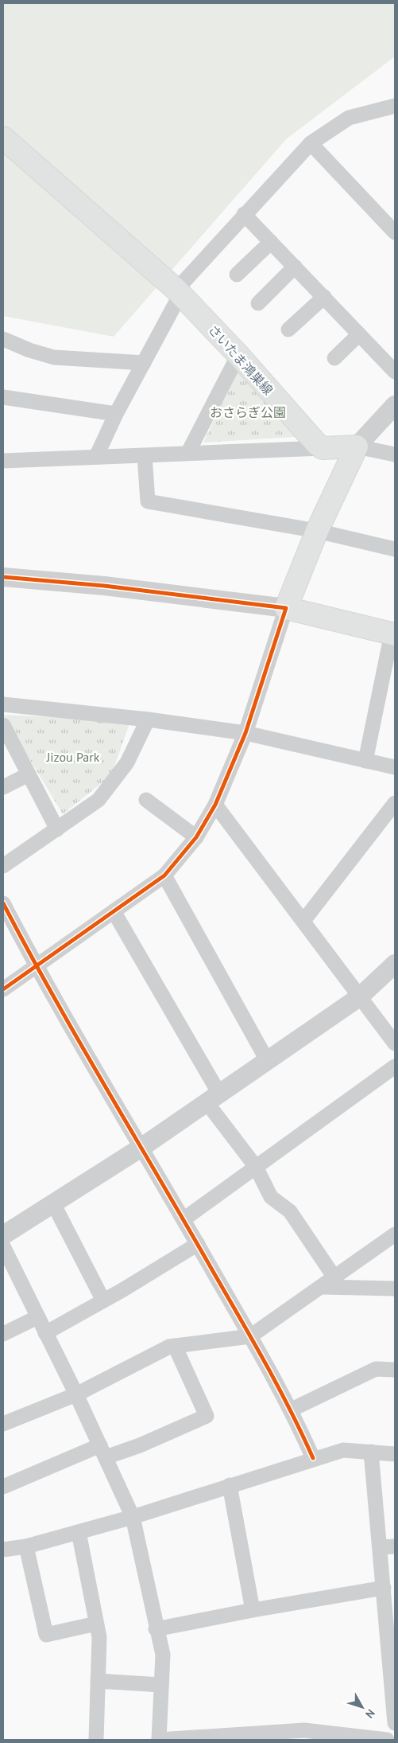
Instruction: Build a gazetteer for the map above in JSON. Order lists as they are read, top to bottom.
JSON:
{
  "streets": {
    "main road": ["さいたま鴻巣線"]
  },
  "parks": ["おさらぎ公園", "Jizou Park"],
  "north": "bottom right"
}
